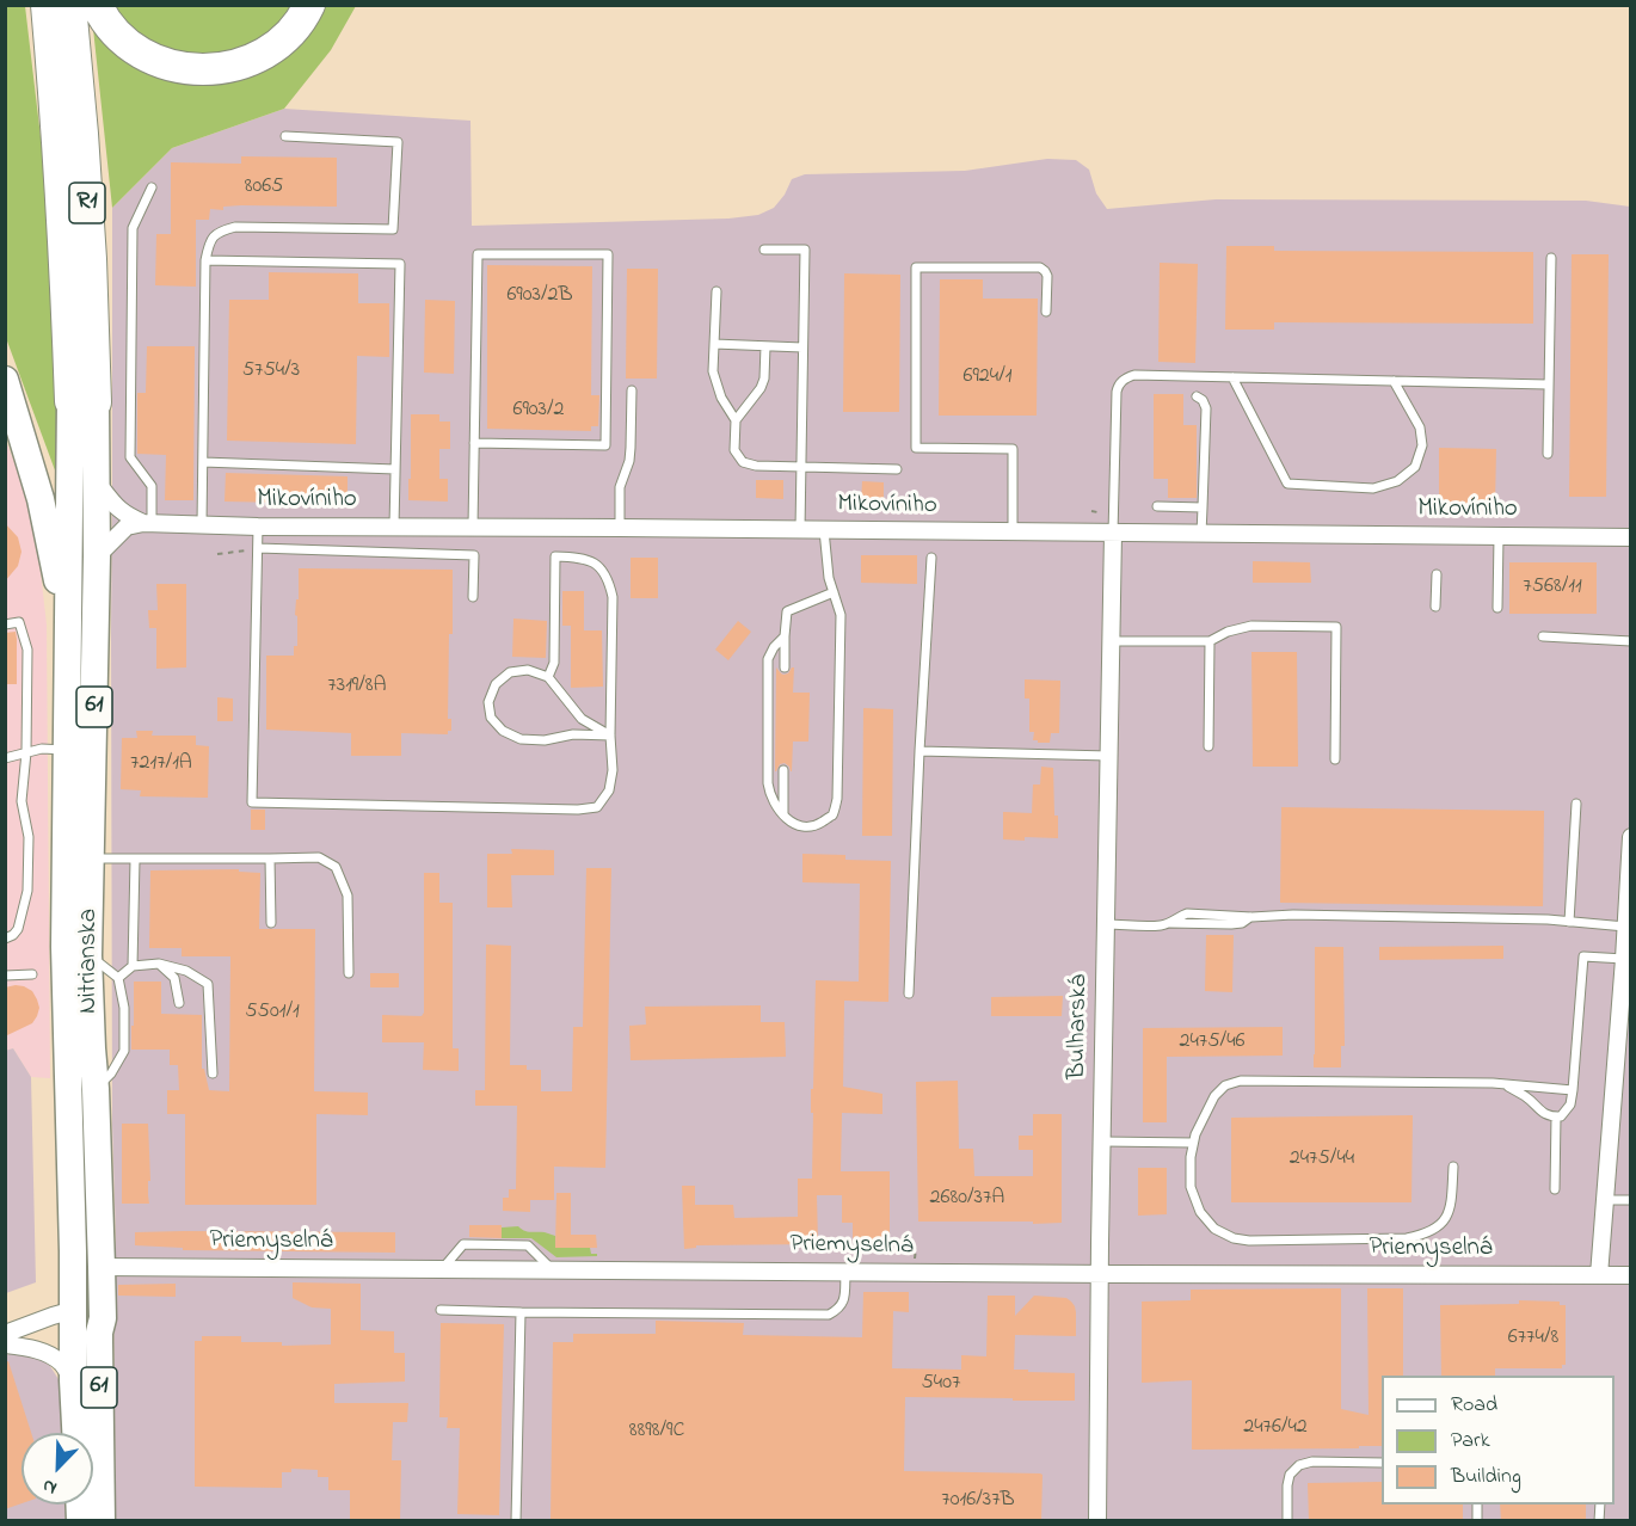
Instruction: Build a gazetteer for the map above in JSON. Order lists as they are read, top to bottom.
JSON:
{
  "streets": {
    "highway": ["R1"],
    "main road": ["61", "Nitrianska"],
    "street": ["Mikovíniho", "Bulharská", "Priemyselná"]
  },
  "crossings": [
    ["R1", "Nitrianska"],
    ["Mikovíniho", "Bulharská"],
    ["Nitrianska", "Priemyselná"],
    ["Bulharská", "Priemyselná"]
  ],
  "house_numbers": [
    "8065",
    "6903/2B",
    "5754/3",
    "6924/1",
    "6903/2",
    "7568/11",
    "7319/8A",
    "7217/1A",
    "5501/1",
    "2475/46",
    "2475/44",
    "2680/37A",
    "6774/8",
    "5407",
    "2476/42",
    "8898/9C",
    "7016/37B"
  ],
  "legend": ["Road", "Park", "Building"],
  "north": "bottom left"
}
